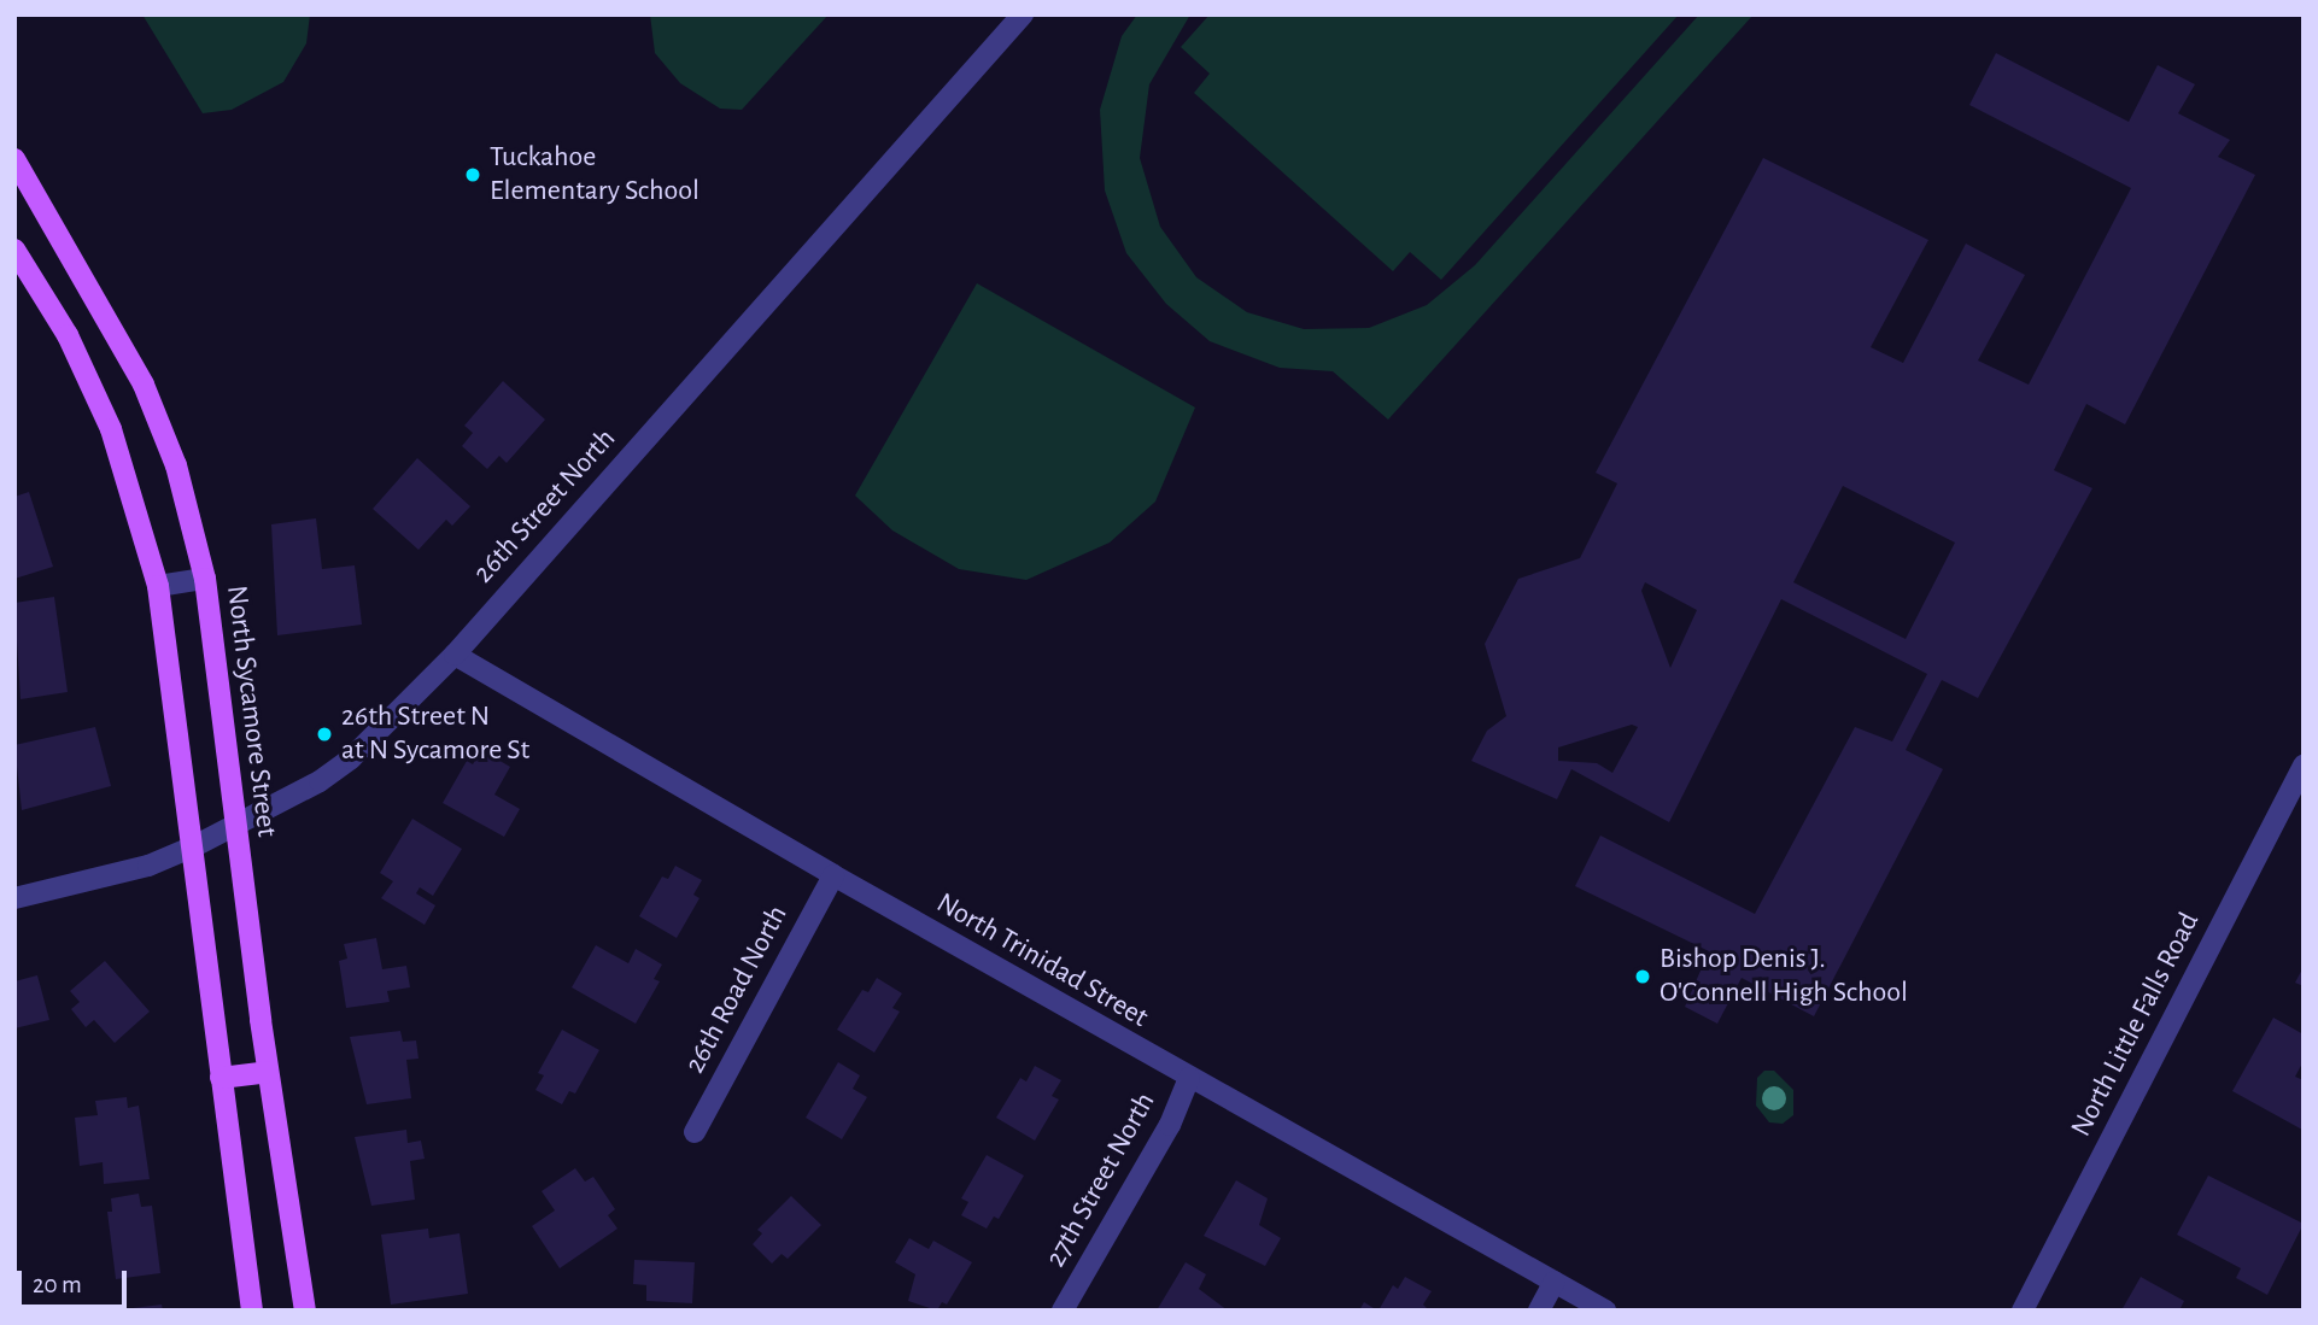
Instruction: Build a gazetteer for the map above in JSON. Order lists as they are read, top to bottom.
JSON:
{
  "streets": {
    "main road": ["North Sycamore Street"],
    "street": [
      "26th Street North",
      "North Trinidad Street",
      "26th Road North",
      "North Little Falls Road",
      "27th Street North"
    ]
  },
  "crossings": [
    ["26th Street North", "North Sycamore Street"],
    ["26th Street North", "North Trinidad Street"],
    ["North Trinidad Street", "26th Road North"],
    ["North Trinidad Street", "27th Street North"]
  ],
  "places": ["Tuckahoe Elementary School", "26th Street N at N Sycamore St", "Bishop Denis J. O'Connell High School"],
  "scale_bar": "20 m"
}
